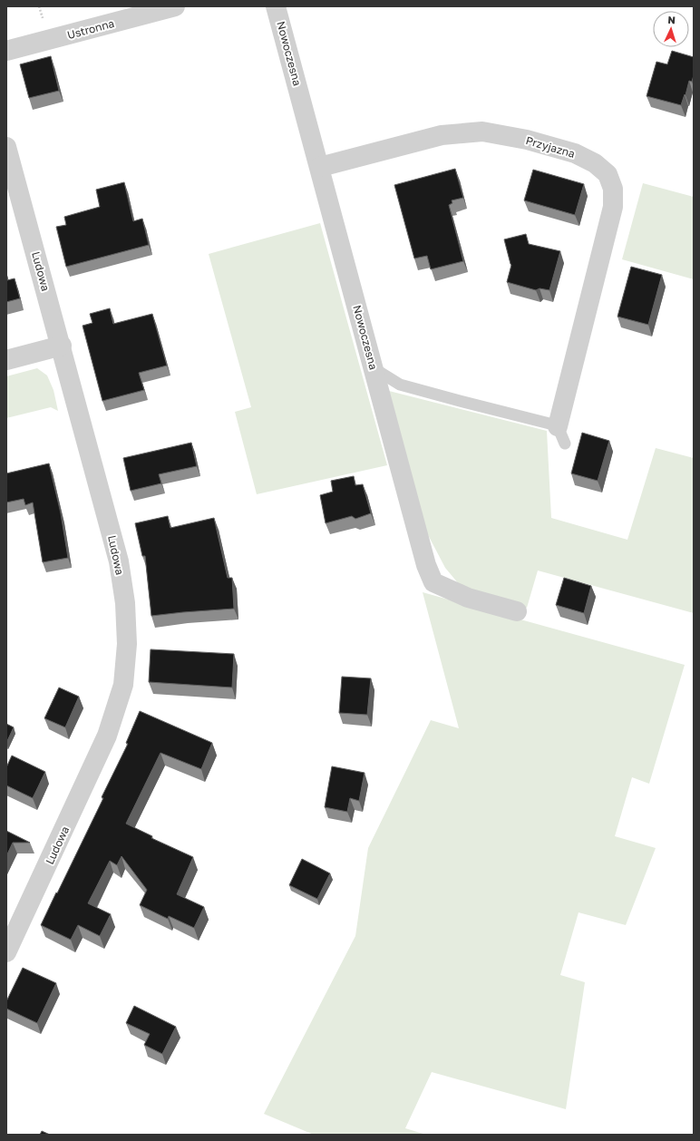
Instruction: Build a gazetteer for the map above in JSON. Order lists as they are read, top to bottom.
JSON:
{
  "streets": {
    "street": [
      "Ustronna",
      "Nowoczesna",
      "Przyjazna",
      "Ludowa"
    ]
  },
  "crossings": [
    ["Nowoczesna", "Przyjazna"]
  ],
  "north": "top"
}
